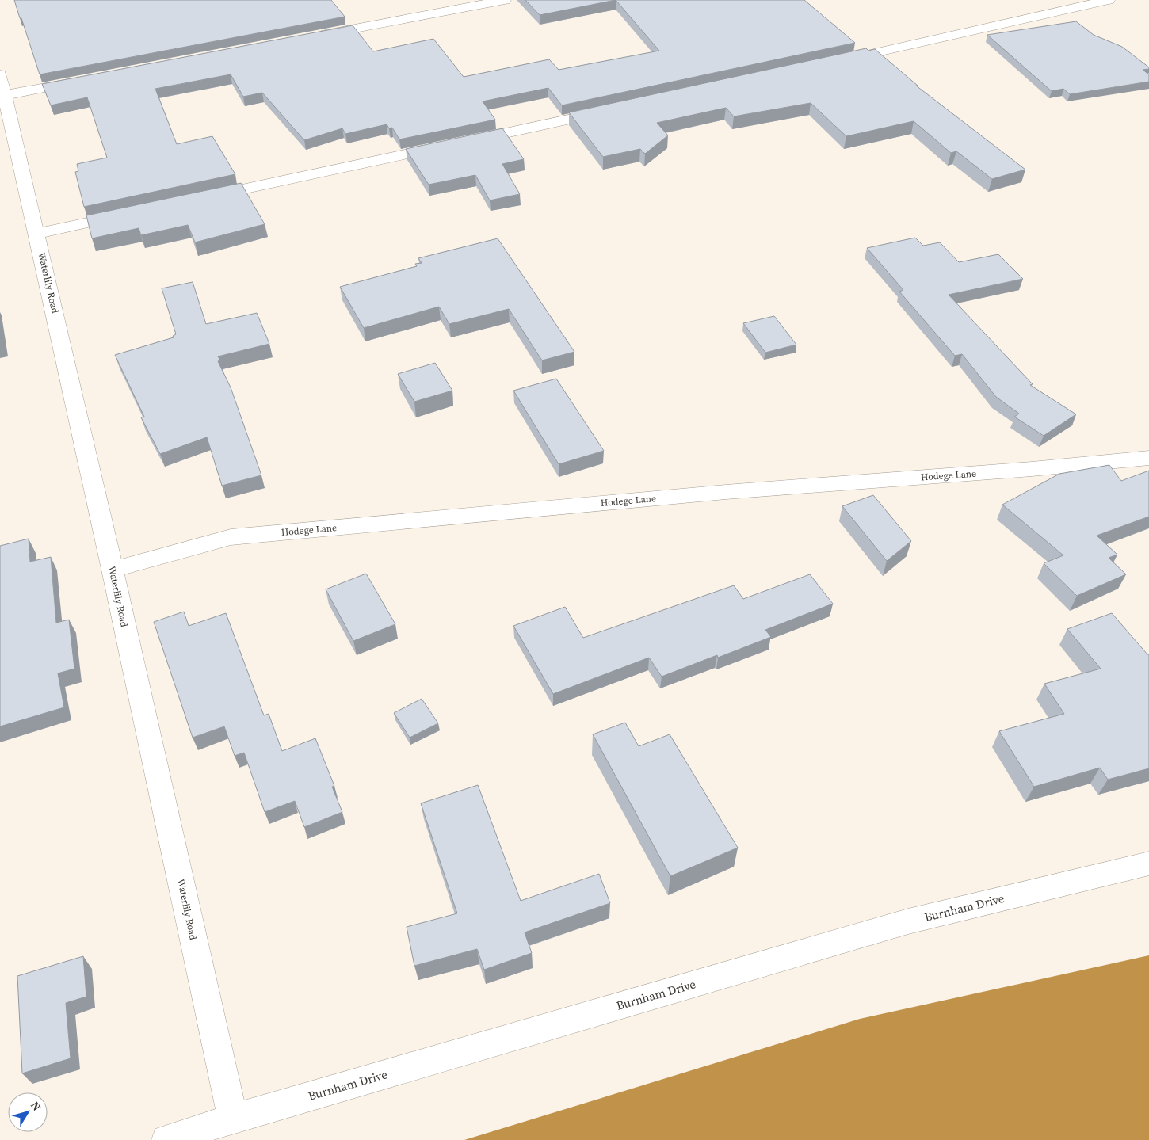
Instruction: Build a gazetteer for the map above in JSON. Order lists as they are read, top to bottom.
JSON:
{
  "streets": {
    "street": ["Waterlily Road", "Hodege Lane", "Burnham Drive"]
  },
  "crossings": [
    ["Waterlily Road", "Hodege Lane"],
    ["Waterlily Road", "Burnham Drive"]
  ],
  "north": "top right"
}
